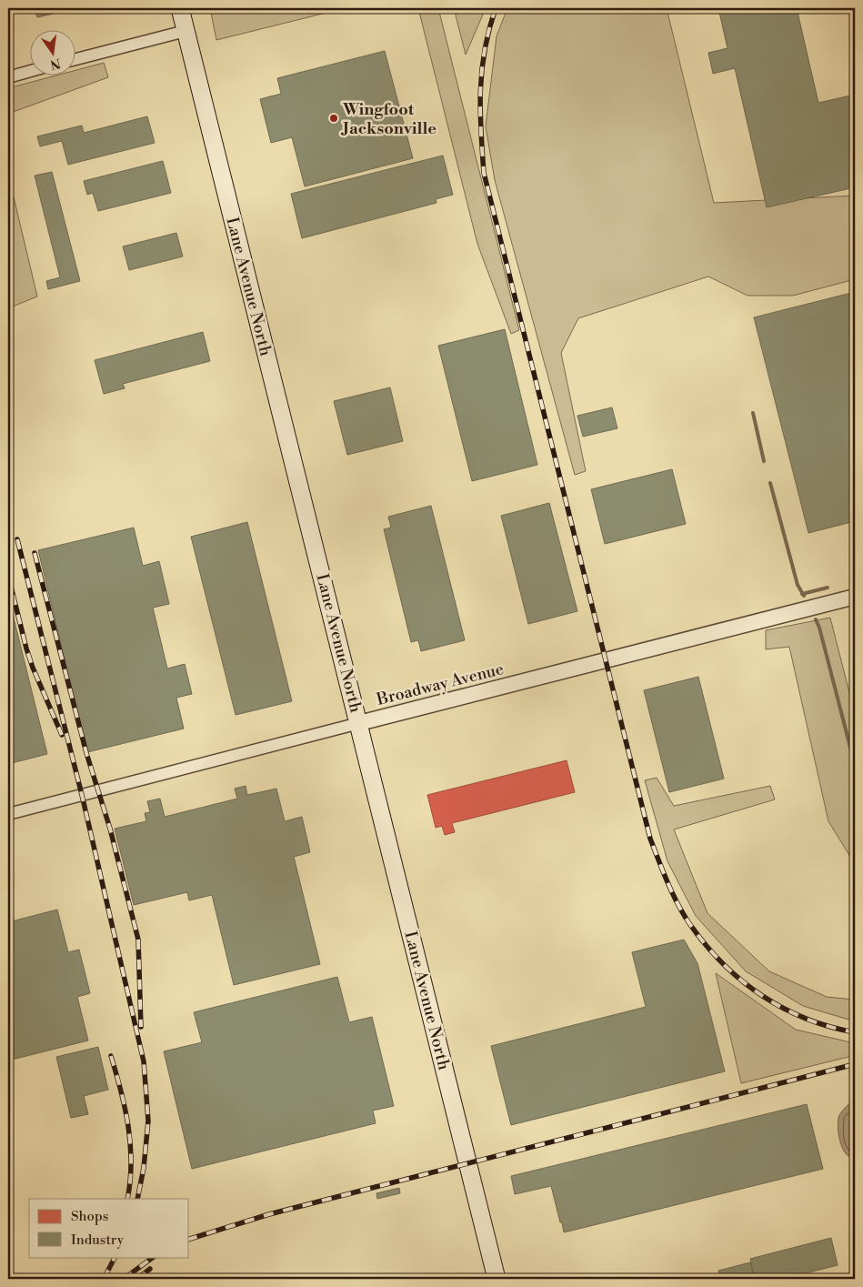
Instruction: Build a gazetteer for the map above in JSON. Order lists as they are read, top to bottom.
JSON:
{
  "streets": {
    "main road": ["Lane Avenue North"],
    "street": ["Broadway Avenue"]
  },
  "crossings": [
    ["Lane Avenue North", "Broadway Avenue"]
  ],
  "places": ["Wingfoot Jacksonville"],
  "legend": ["Shops", "Industry"],
  "north": "bottom"
}
